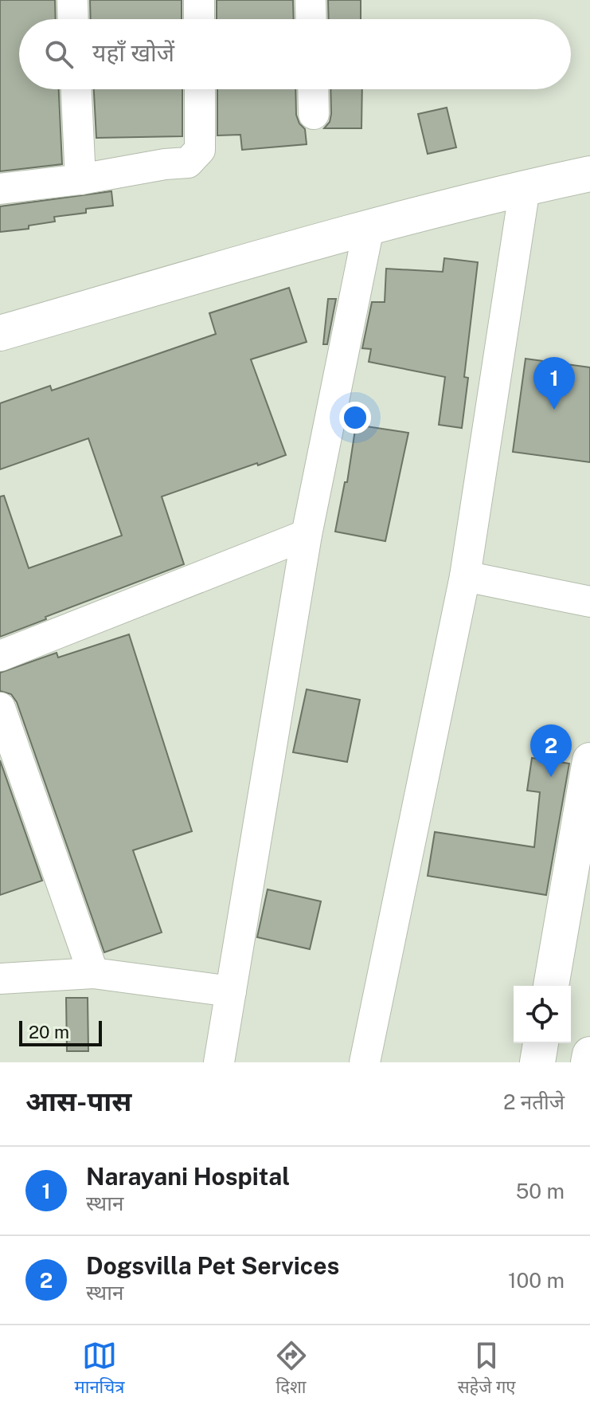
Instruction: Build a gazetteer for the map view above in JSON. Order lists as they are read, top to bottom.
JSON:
{
  "scale_bar": "20 m",
  "page": {
    "search": "यहाँ खोजें",
    "pins": ["1", "2"],
    "scale": "20 m",
    "heading": ["आस-पास", "2 नतीजे"],
    "list": [
      {
        "mark": "1",
        "name": "Narayani Hospital",
        "note": "स्थान",
        "value": "50 m"
      },
      {
        "mark": "2",
        "name": "Dogsvilla Pet Services",
        "note": "स्थान",
        "value": "100 m"
      }
    ],
    "nav": ["मानचित्र", "दिशा", "सहेजे गए"]
  }
}
